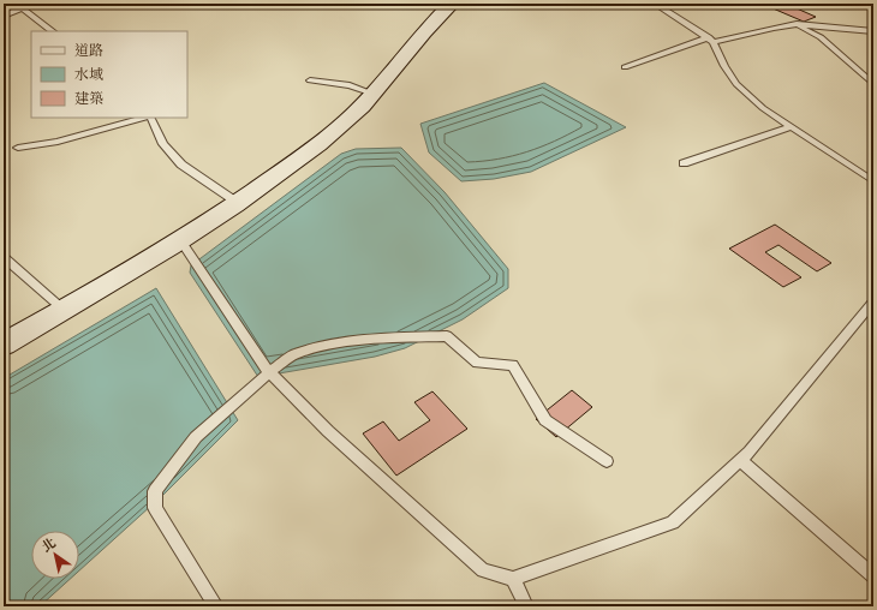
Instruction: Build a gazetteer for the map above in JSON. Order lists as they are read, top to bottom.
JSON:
{
  "legend": ["道路", "水域", "建築"],
  "north": "top left"
}
